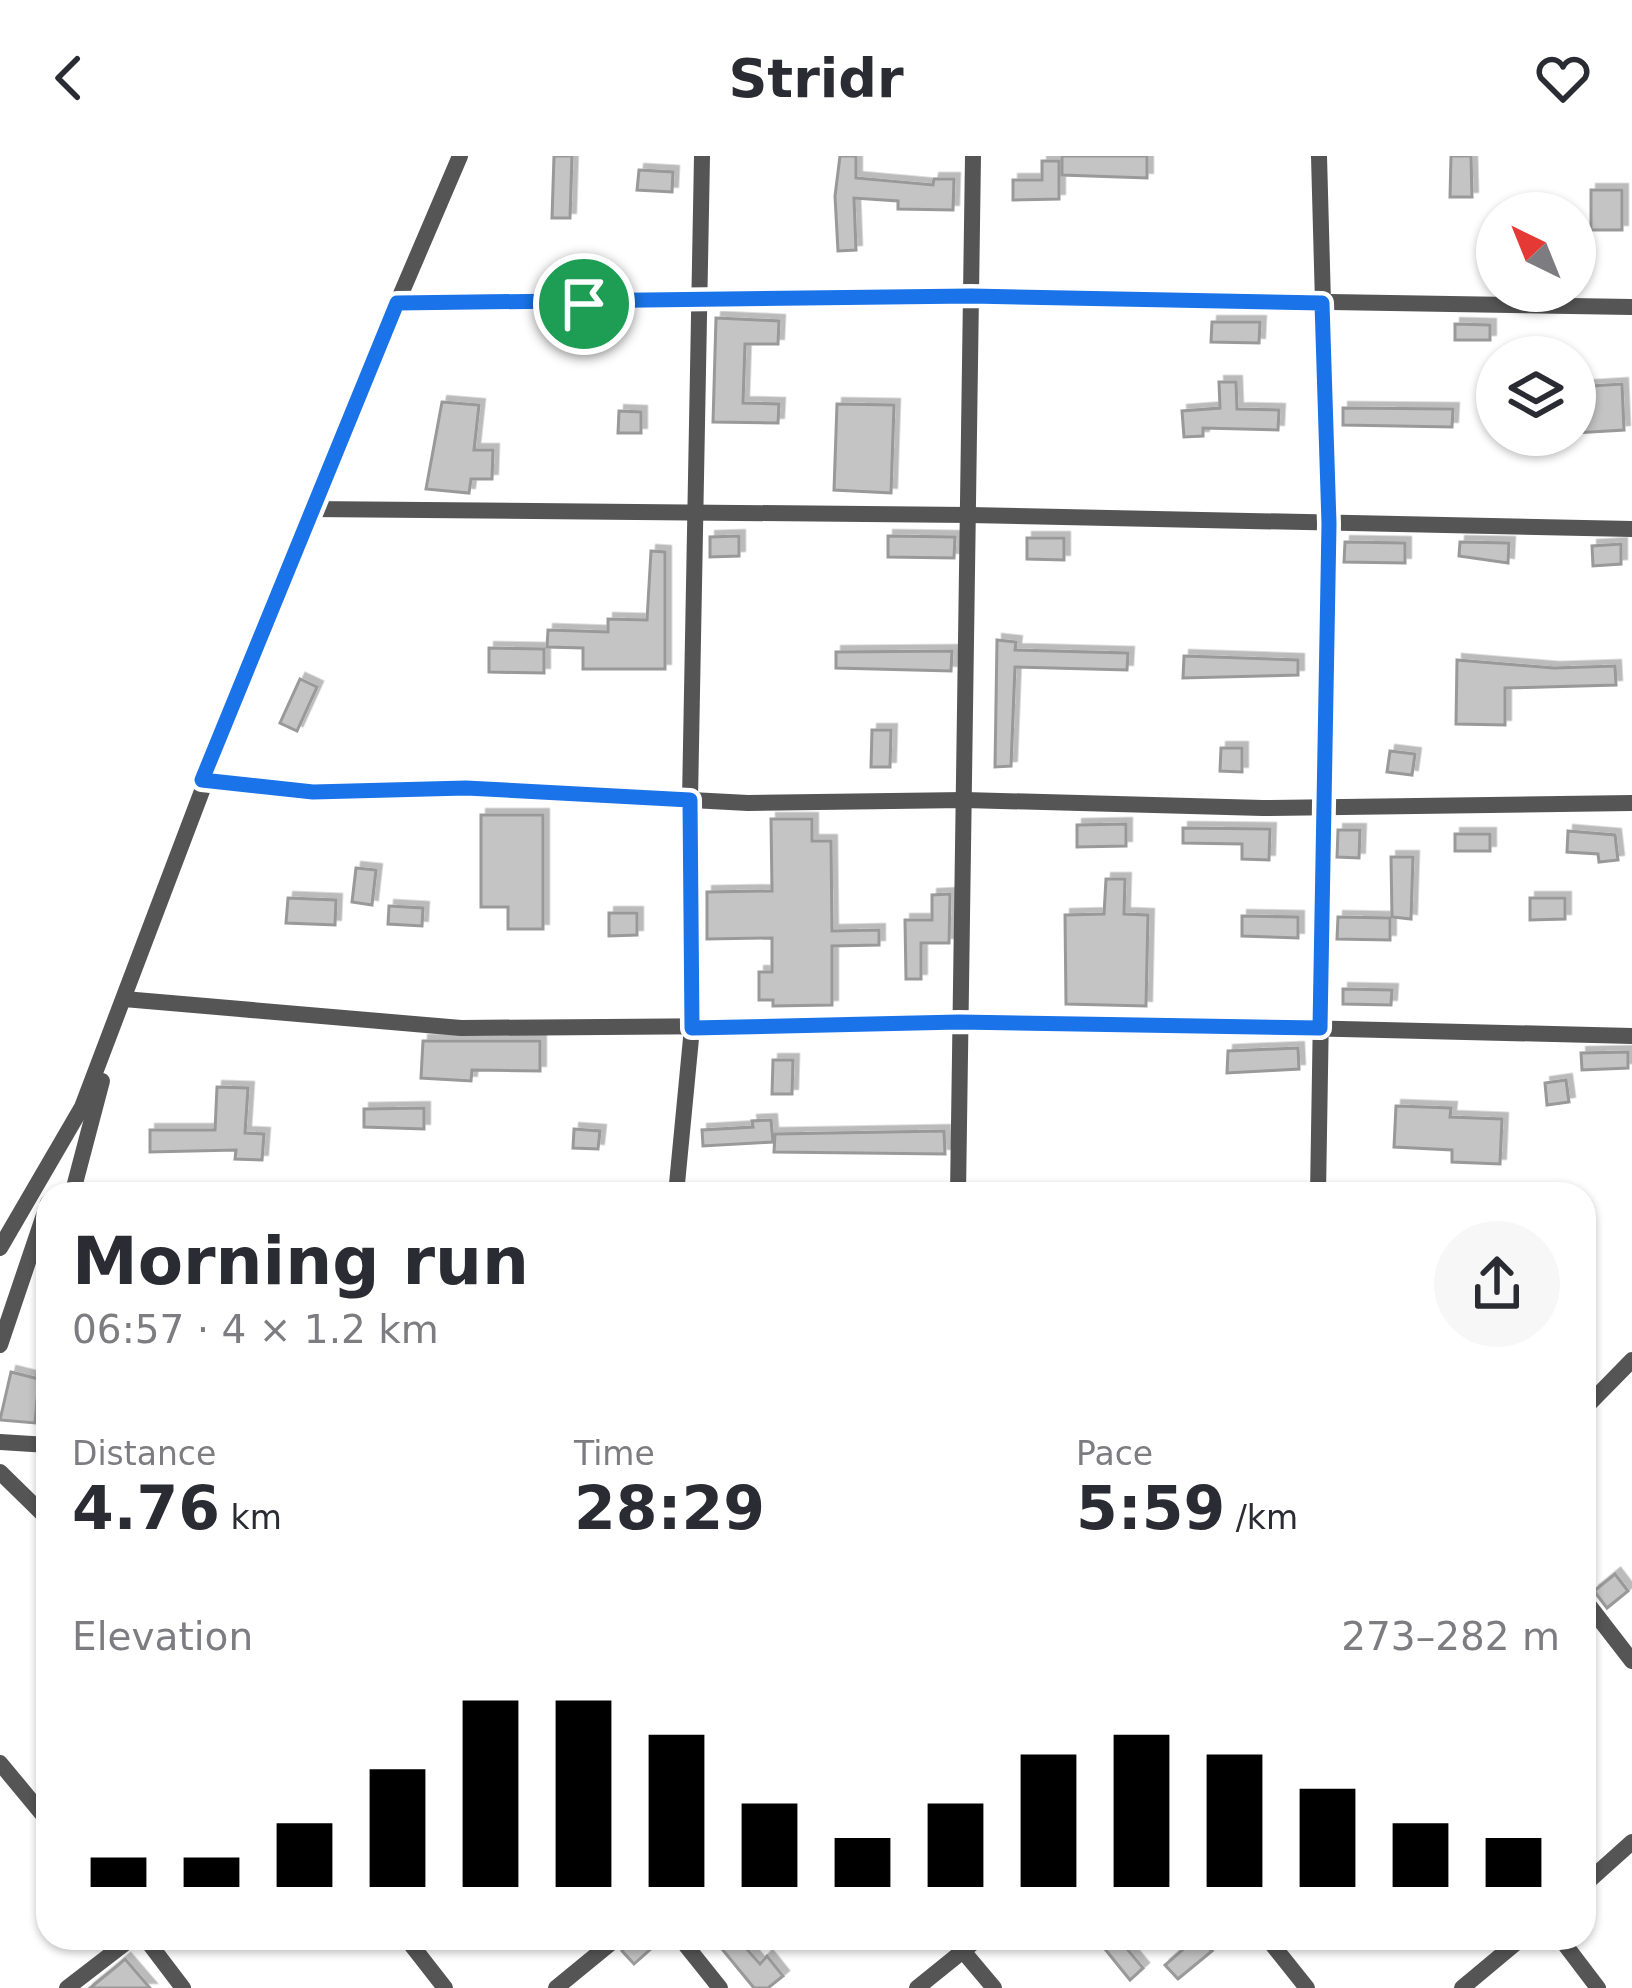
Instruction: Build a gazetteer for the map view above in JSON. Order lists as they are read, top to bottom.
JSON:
{
  "north": "top left",
  "page": {
    "header": "Stridr",
    "heading": ["Morning run", "06:57 · 4 × 1.2 km"],
    "stats": [
      ["Distance", "4.76 km"],
      ["Time", "28:29"],
      ["Pace", "5:59 /km"]
    ],
    "chart": ["Elevation", "273–282 m"]
  }
}
